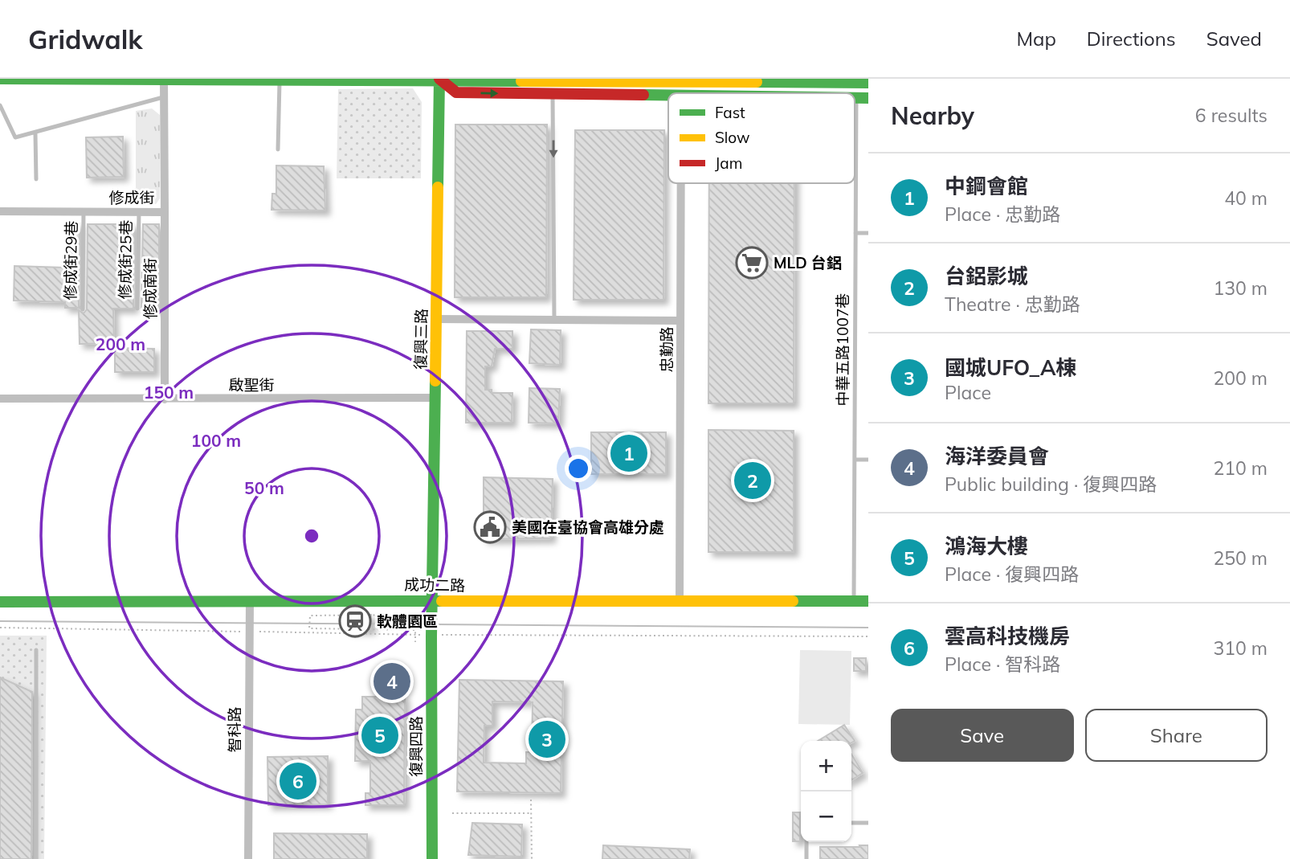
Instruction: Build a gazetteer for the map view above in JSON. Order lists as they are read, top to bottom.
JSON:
{
  "streets": {
    "street": [
      "修成街",
      "修成南街",
      "復興三路",
      "忠勤路",
      "啟聖街",
      "成功二路",
      "智科路",
      "復興四路"
    ],
    "lane": ["修成街25巷", "修成街29巷", "中華五路1007巷"]
  },
  "crossings": [
    ["修成街", "修成街25巷"],
    ["修成街", "修成街29巷"],
    ["修成街", "修成南街"],
    ["修成南街", "啟聖街"],
    ["復興三路", "啟聖街"],
    ["復興三路", "成功二路"],
    ["復興三路", "復興四路"],
    ["忠勤路", "成功二路"],
    ["中華五路1007巷", "成功二路"],
    ["成功二路", "智科路"],
    ["成功二路", "復興四路"]
  ],
  "places": {
    "supermarket": ["MLD 台鋁"],
    "public building": ["美國在臺協會高雄分處"],
    "station": ["軟體園區"]
  },
  "legend": ["Fast", "Slow", "Jam"],
  "page": {
    "header": "Gridwalk",
    "nav": ["Map", "Directions", "Saved"],
    "heading": ["Nearby", "6 results"],
    "list": [
      {
        "mark": "1",
        "name": "中鋼會館",
        "note": "Place · 忠勤路",
        "value": "40 m"
      },
      {
        "mark": "2",
        "name": "台鋁影城",
        "note": "Theatre · 忠勤路",
        "value": "130 m"
      },
      {
        "mark": "3",
        "name": "國城UFO_A棟",
        "note": "Place",
        "value": "200 m"
      },
      {
        "mark": "4",
        "name": "海洋委員會",
        "note": "Public building · 復興四路",
        "value": "210 m"
      },
      {
        "mark": "5",
        "name": "鴻海大樓",
        "note": "Place · 復興四路",
        "value": "250 m"
      },
      {
        "mark": "6",
        "name": "雲高科技機房",
        "note": "Place · 智科路",
        "value": "310 m"
      }
    ],
    "pins": [
      "1",
      "2",
      "4",
      "5",
      "3",
      "6"
    ],
    "buttons": ["Save", "Share"],
    "map_buttons": ["+", "−"]
  },
  "rings": [
    "200 m",
    "150 m",
    "100 m",
    "50 m"
  ]
}
